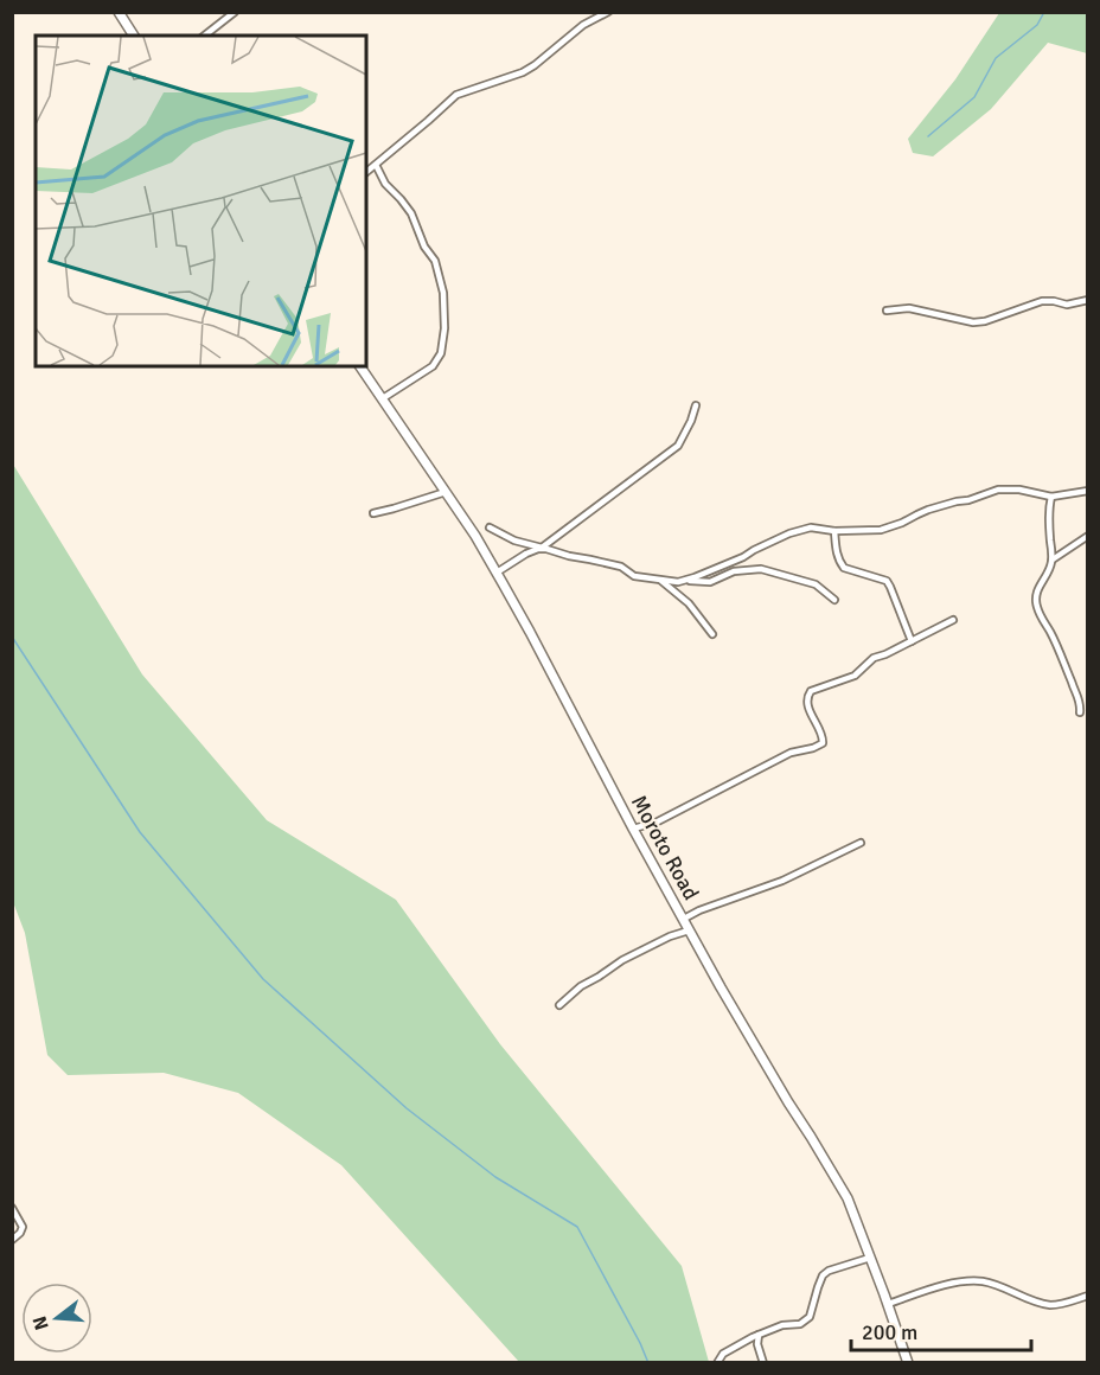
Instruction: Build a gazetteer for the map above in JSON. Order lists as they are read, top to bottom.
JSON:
{
  "streets": {
    "main road": ["Moroto Road"]
  },
  "scale_bar": "200 m",
  "north": "left"
}
